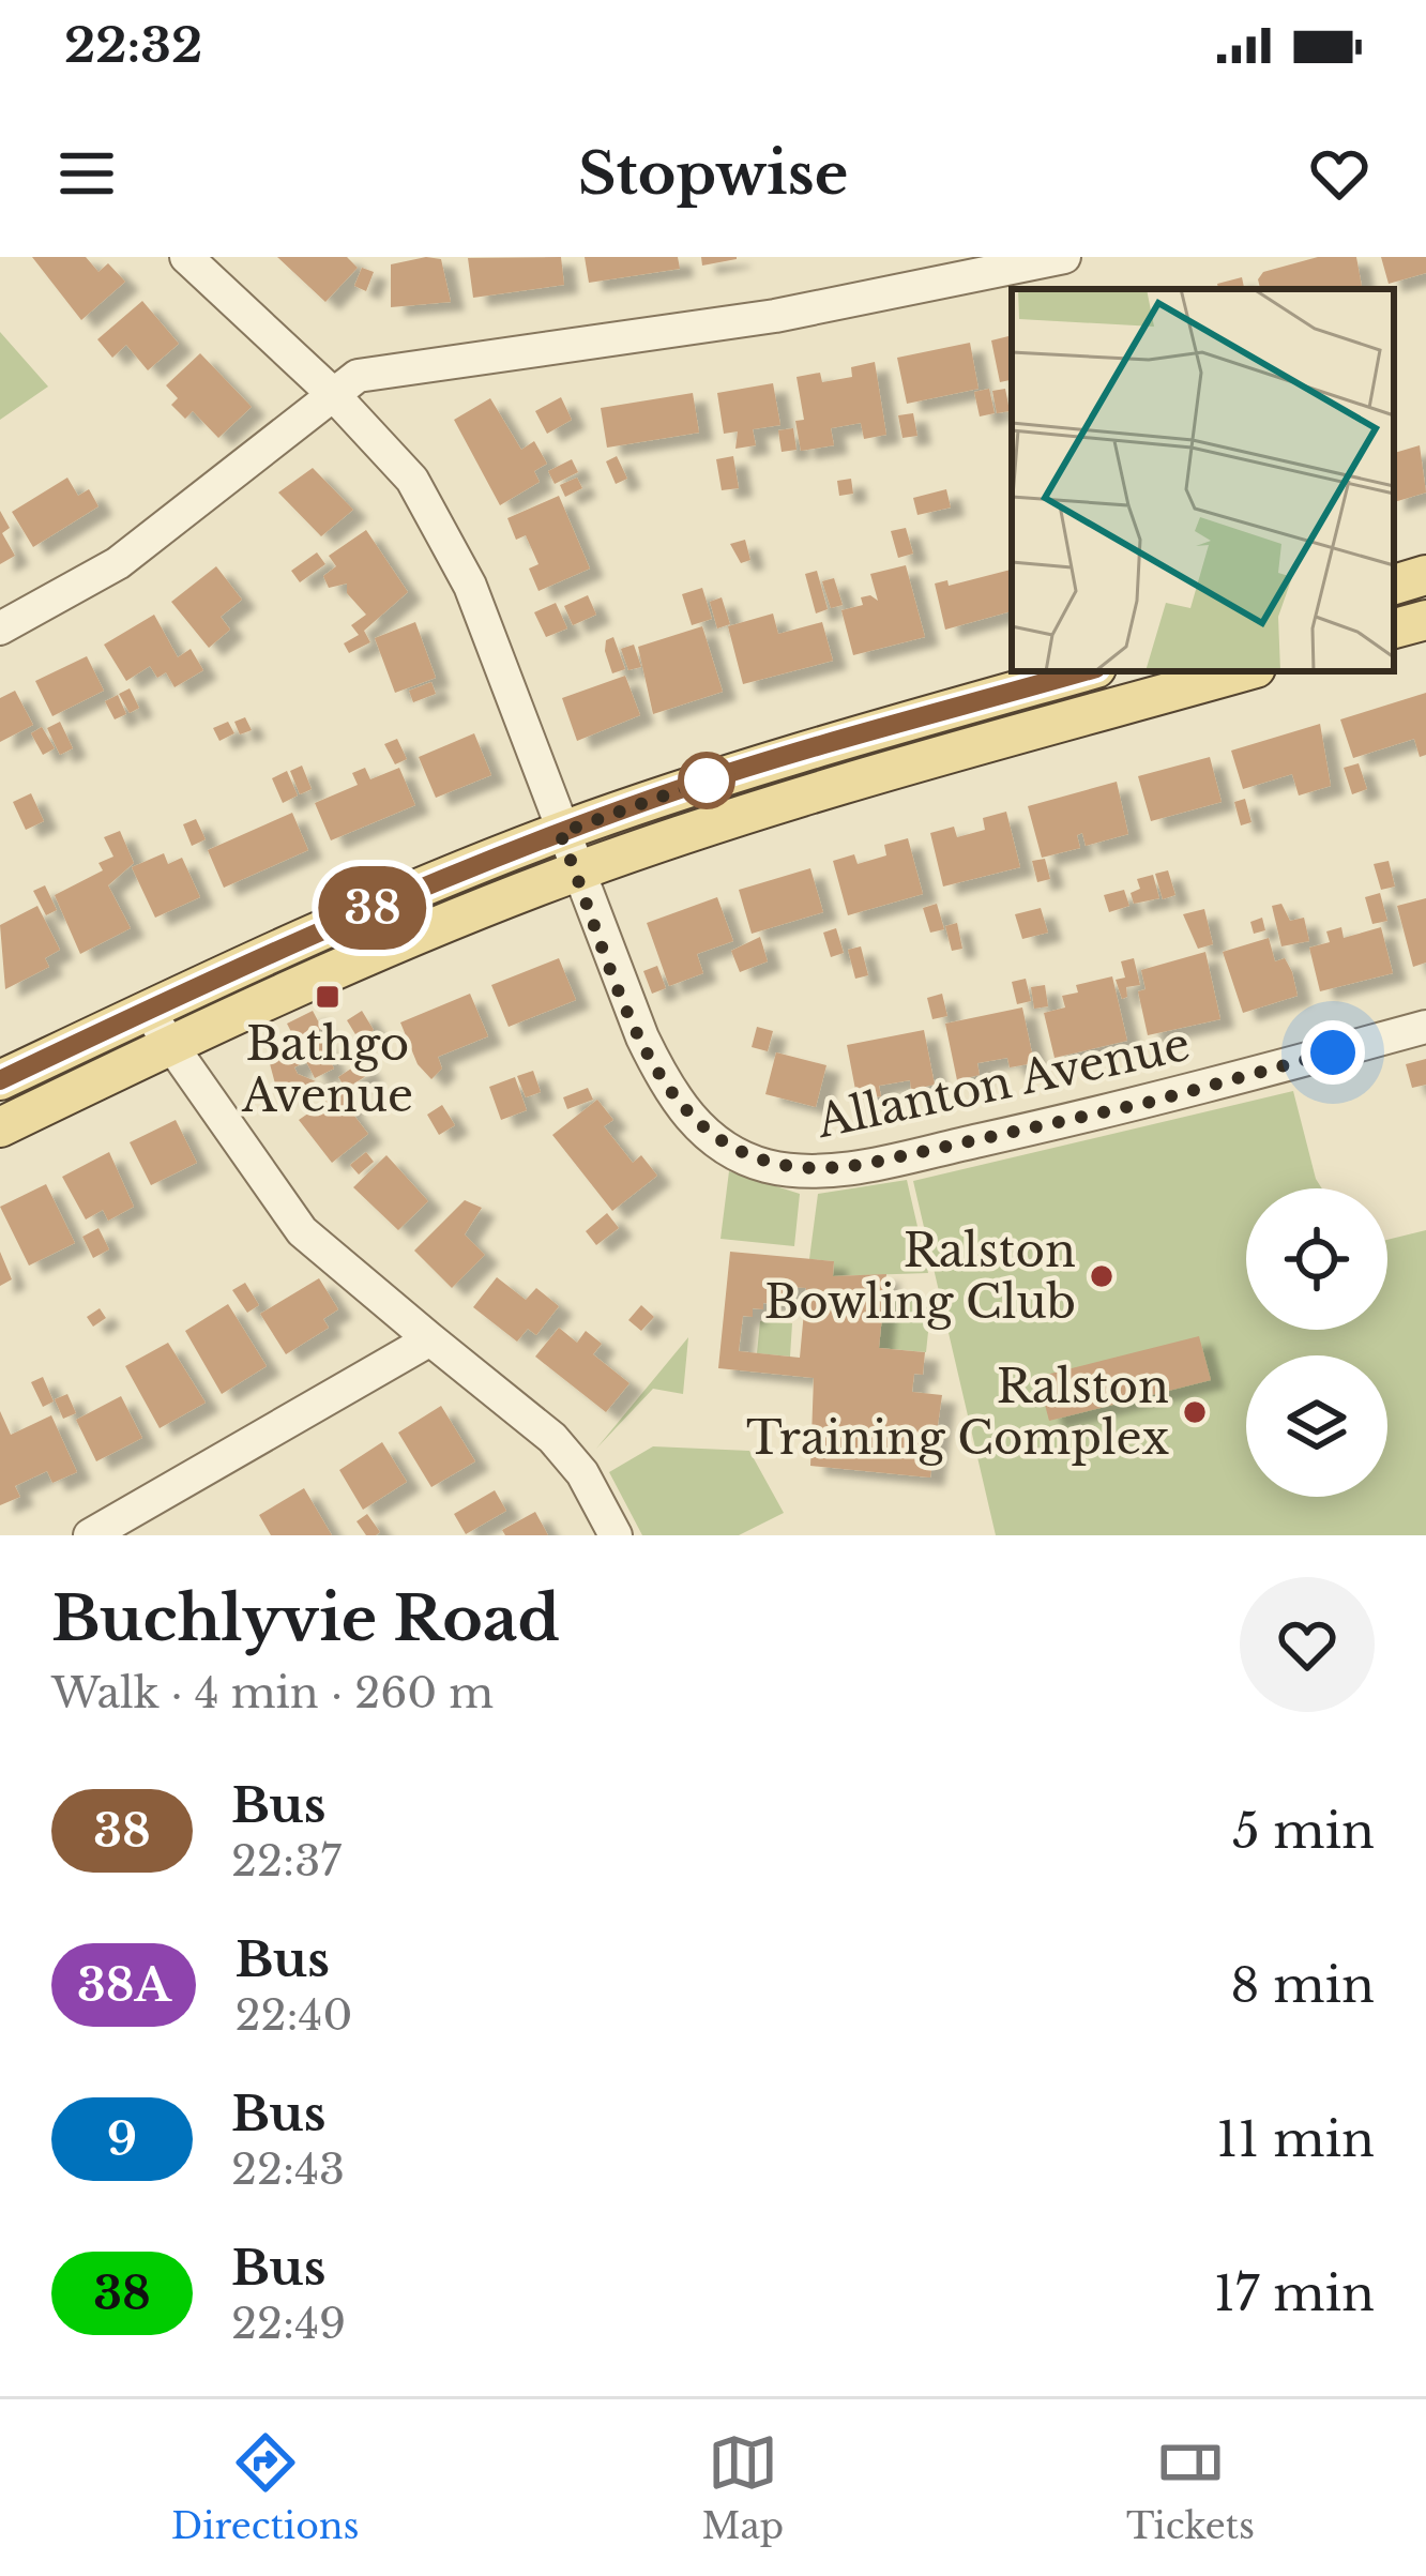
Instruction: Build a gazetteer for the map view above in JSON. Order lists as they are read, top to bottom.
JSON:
{
  "streets": {
    "street": ["Allanton Avenue"]
  },
  "places": {
    "transit": ["Bathgo Avenue"],
    "other": ["Ralston Bowling Club", "Ralston Training Complex"]
  },
  "lines": ["bus line 38"],
  "page": {
    "status": "22:32",
    "header": "Stopwise",
    "on_map": "38",
    "heading": ["Buchlyvie Road", "Walk · 4 min · 260 m"],
    "list": [
      {
        "mark": "38",
        "name": "Bus",
        "note": "22:37",
        "value": "5 min"
      },
      {
        "mark": "38A",
        "name": "Bus",
        "note": "22:40",
        "value": "8 min"
      },
      {
        "mark": "9",
        "name": "Bus",
        "note": "22:43",
        "value": "11 min"
      },
      {
        "mark": "38",
        "name": "Bus",
        "note": "22:49",
        "value": "17 min"
      }
    ],
    "tabs": ["Directions", "Map", "Tickets"]
  }
}
